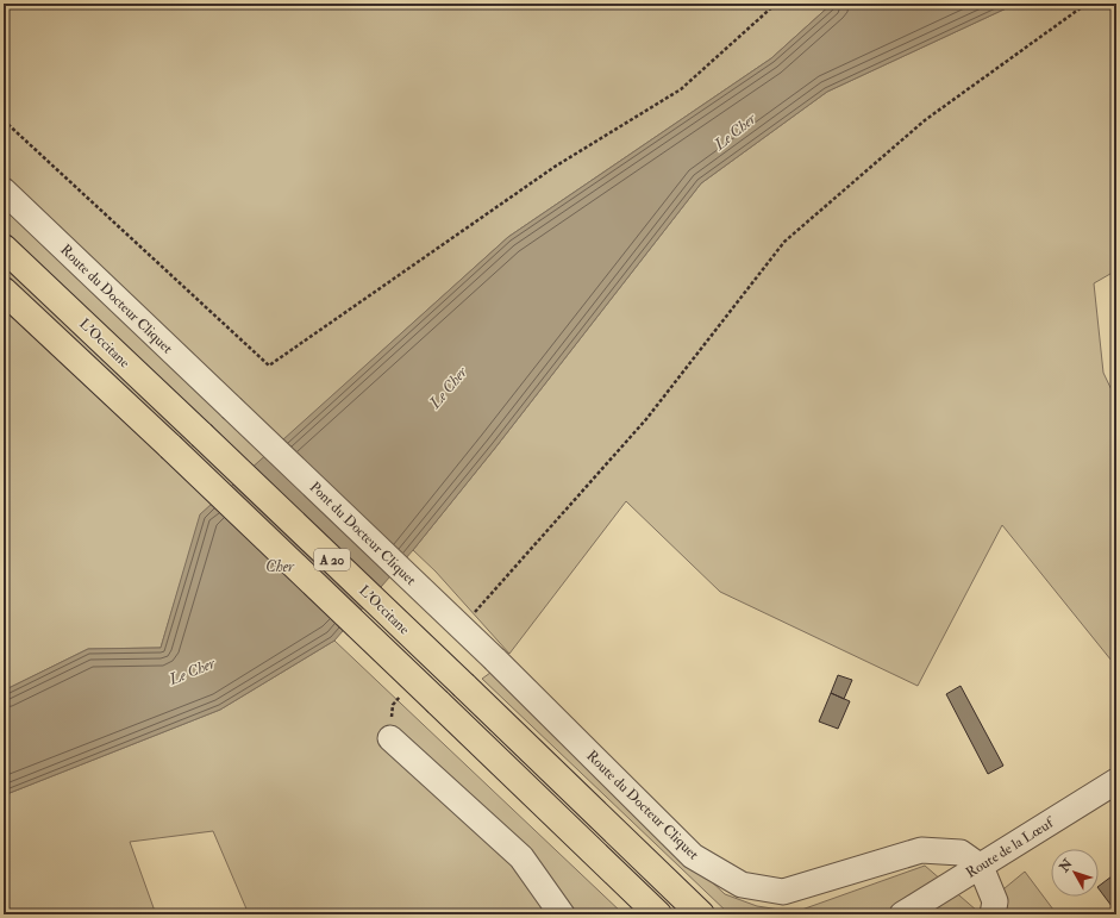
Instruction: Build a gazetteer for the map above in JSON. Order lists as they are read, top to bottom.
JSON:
{
  "streets": {
    "highway": ["L'Occitane", "A 20"],
    "street": ["Route du Docteur Cliquet", "Pont du Docteur Cliquet", "Route de la Lœuf"]
  },
  "crossings": [
    ["Route du Docteur Cliquet", "Pont du Docteur Cliquet"],
    ["Route du Docteur Cliquet", "Route de la Lœuf"]
  ],
  "water": ["Le Cher", "Cher"],
  "north": "top left"
}
